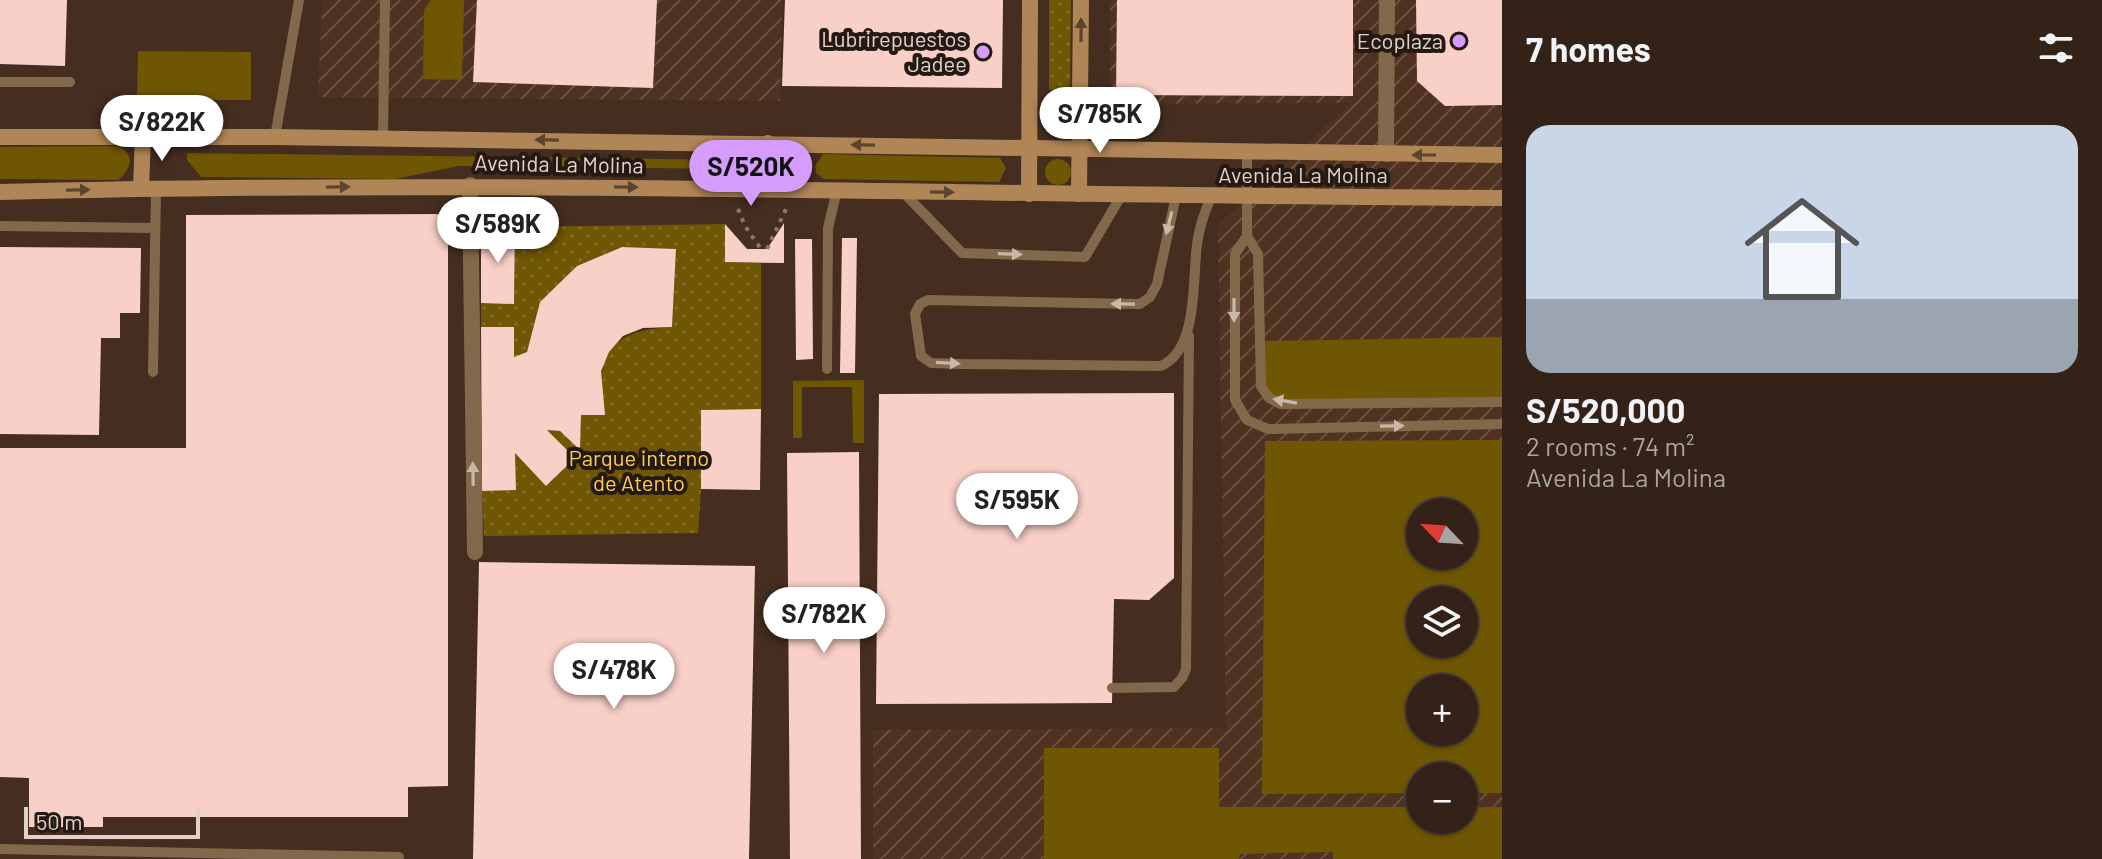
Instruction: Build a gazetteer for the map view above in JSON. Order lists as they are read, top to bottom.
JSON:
{
  "streets": {
    "main road": ["Avenida La Molina"]
  },
  "parks": ["Parque interno de Atento"],
  "places": ["Ecoplaza", "Lubrirepuestos Jadee"],
  "scale_bar": "50 m",
  "north": "top left",
  "page": {
    "heading": "7 homes",
    "price": [
      "S/785K",
      "S/822K",
      "S/520K",
      "S/589K",
      "S/595K",
      "S/782K",
      "S/478K"
    ],
    "list": [
      {
        "name": "S/520,000",
        "note": "2 rooms · 74 m² · Avenida La Molina"
      }
    ],
    "map_buttons": ["+", "−"],
    "scale": "50 m"
  }
}
